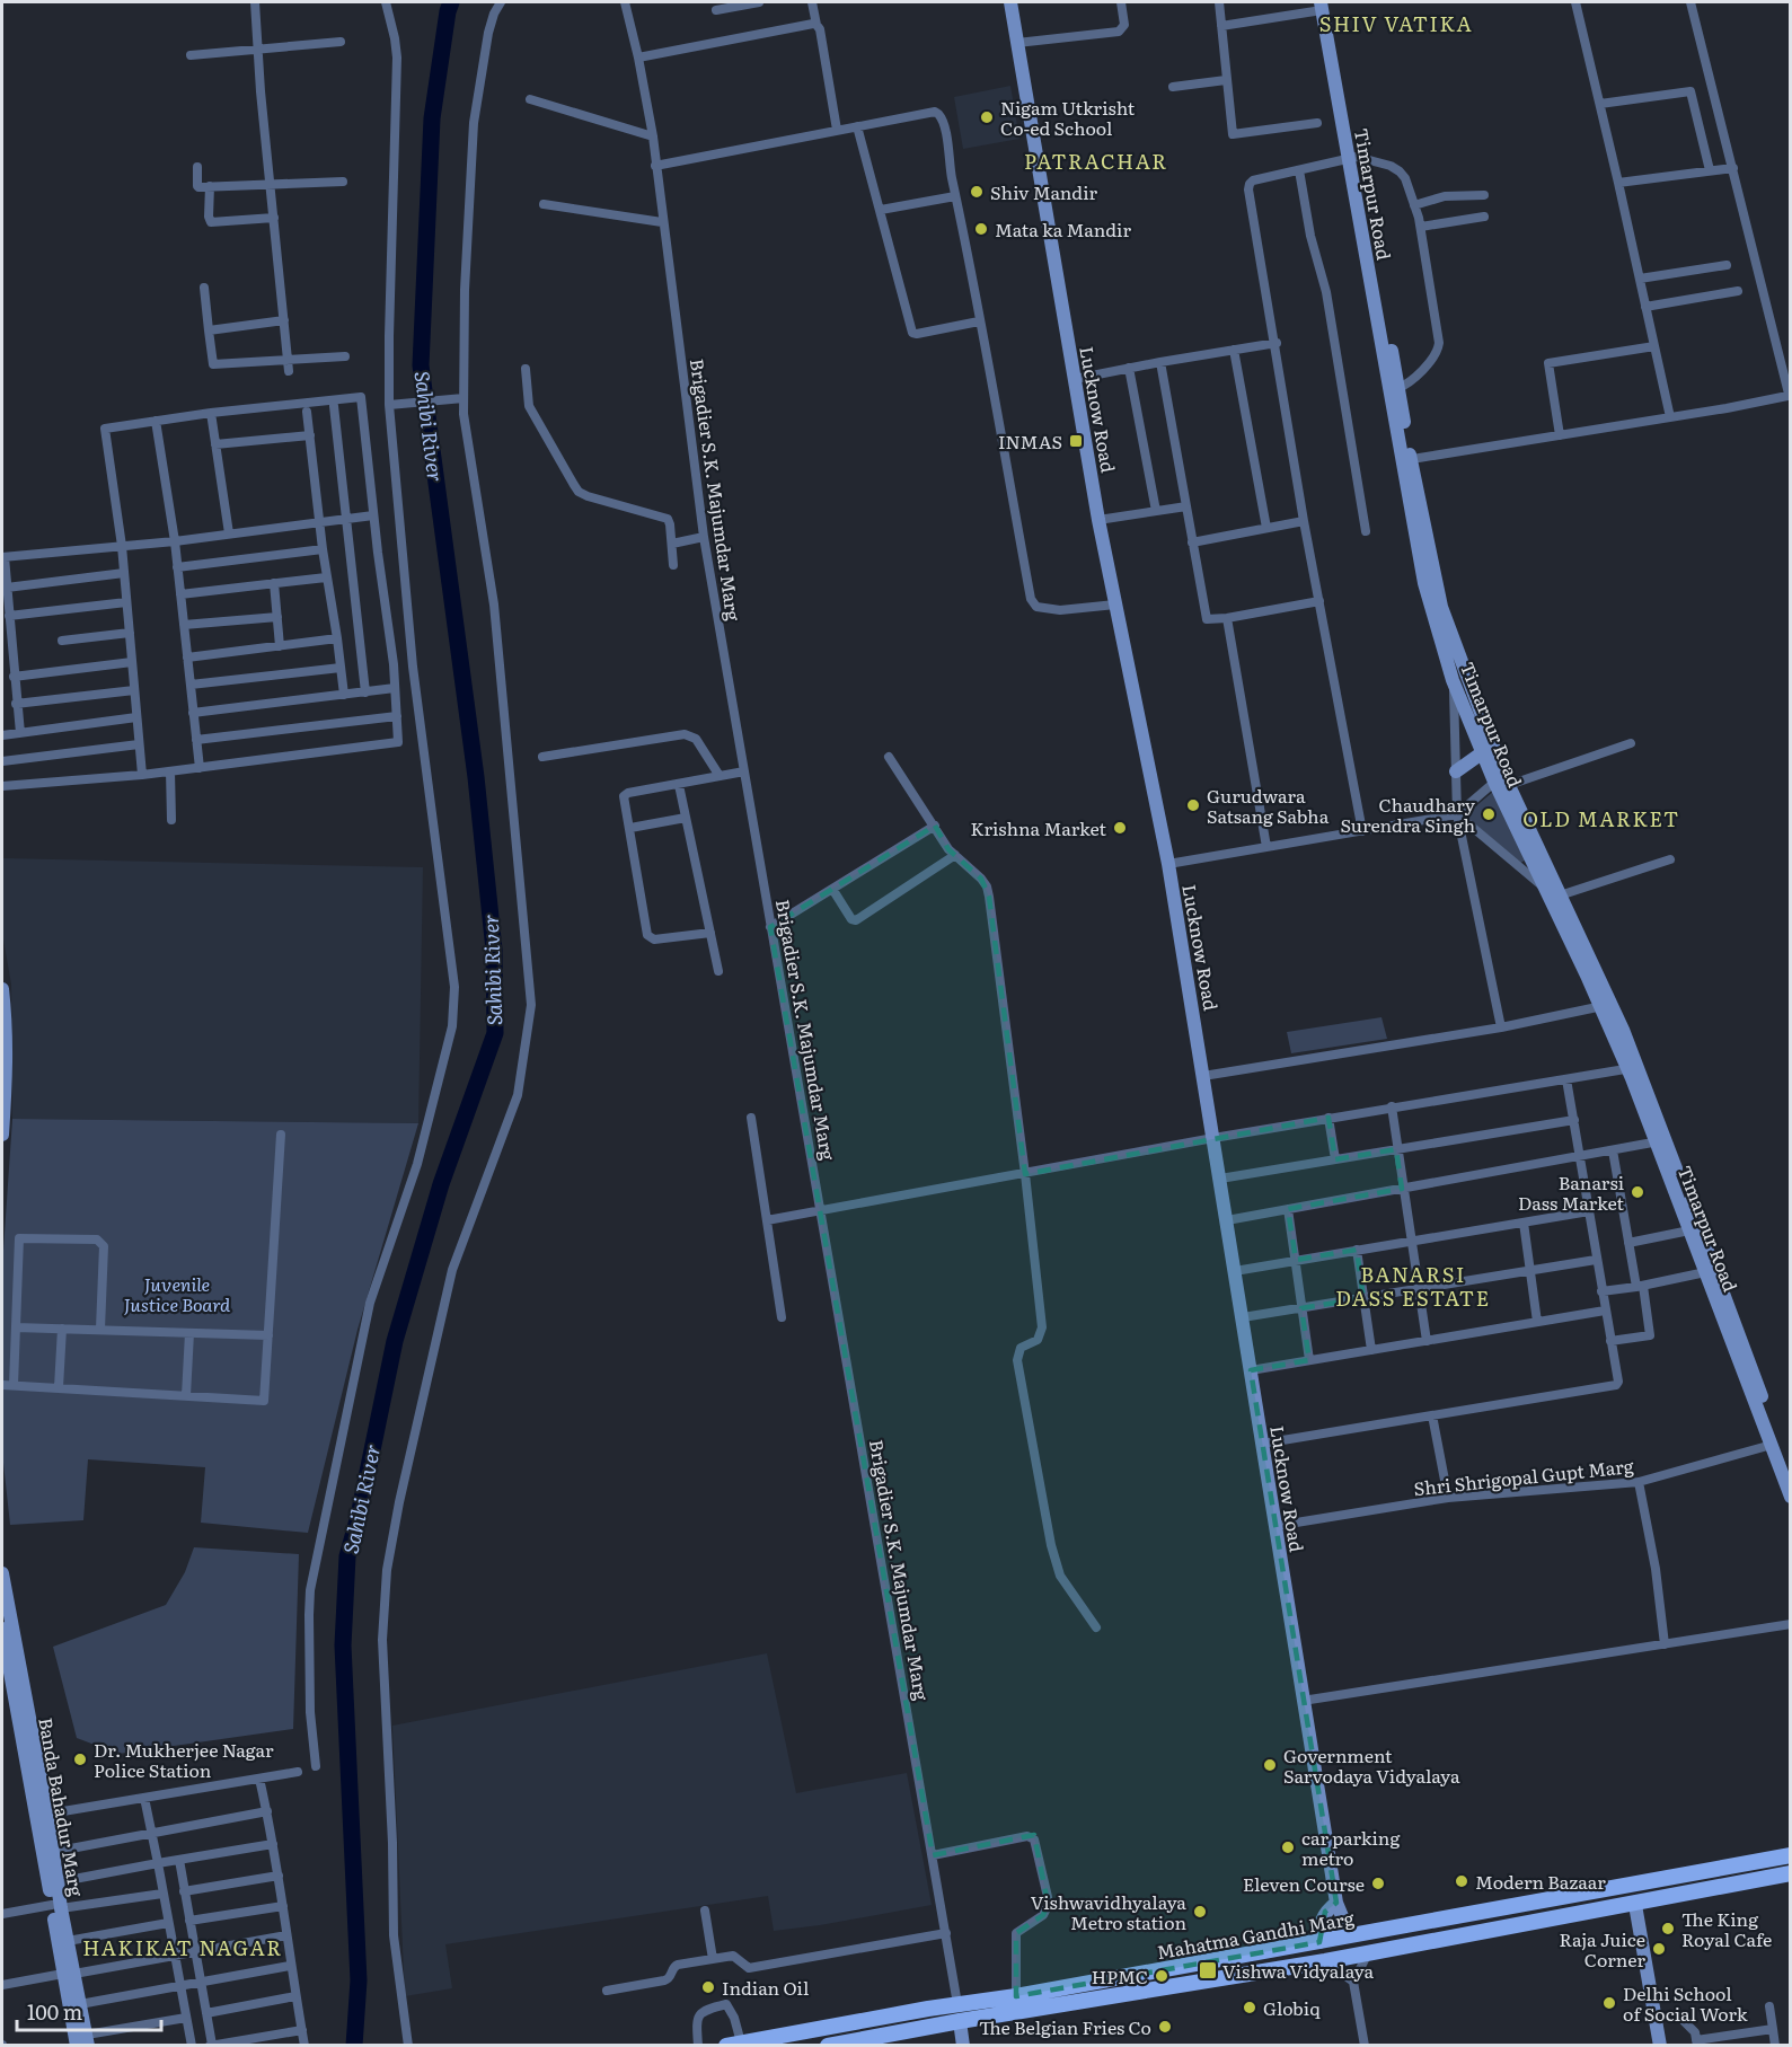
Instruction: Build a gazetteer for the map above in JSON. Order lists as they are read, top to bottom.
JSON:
{
  "streets": {
    "main road": ["Mahatma Gandhi Marg"],
    "street": [
      "Timarpur Road",
      "Lucknow Road",
      "Brigadier S.K. Majumdar Marg",
      "Shri Shrigopal Gupt Marg",
      "Banda Bahadur Marg"
    ]
  },
  "crossings": [
    ["Timarpur Road", "Shri Shrigopal Gupt Marg"],
    ["Lucknow Road", "Shri Shrigopal Gupt Marg"],
    ["Lucknow Road", "Mahatma Gandhi Marg"],
    ["Brigadier S.K. Majumdar Marg", "Mahatma Gandhi Marg"]
  ],
  "districts": [
    "SHIV VATIKA",
    "PATRACHAR",
    "OLD MARKET",
    "BANARSI DASS ESTATE",
    "HAKIKAT NAGAR"
  ],
  "water": ["Sahibi River"],
  "parks": ["Juvenile Justice Board"],
  "places": {
    "other": [
      "Nigam Utkrisht Co-ed School",
      "Shiv Mandir",
      "Mata ka Mandir",
      "Gurudwara Satsang Sabha",
      "Chaudhary Surendra Singh",
      "Krishna Market",
      "Banarsi Dass Market",
      "Dr. Mukherjee Nagar Police Station",
      "Government Sarvodaya Vidyalaya",
      "car parking metro",
      "Modern Bazaar",
      "Eleven Course",
      "Vishwavidhyalaya Metro station",
      "The King Royal Cafe",
      "Raja Juice Corner",
      "HPMC",
      "Indian Oil",
      "Delhi School of Social Work",
      "Globiq",
      "The Belgian Fries Co"
    ],
    "transit": ["INMAS", "Vishwa Vidyalaya"]
  },
  "scale_bar": "100 m"
}
